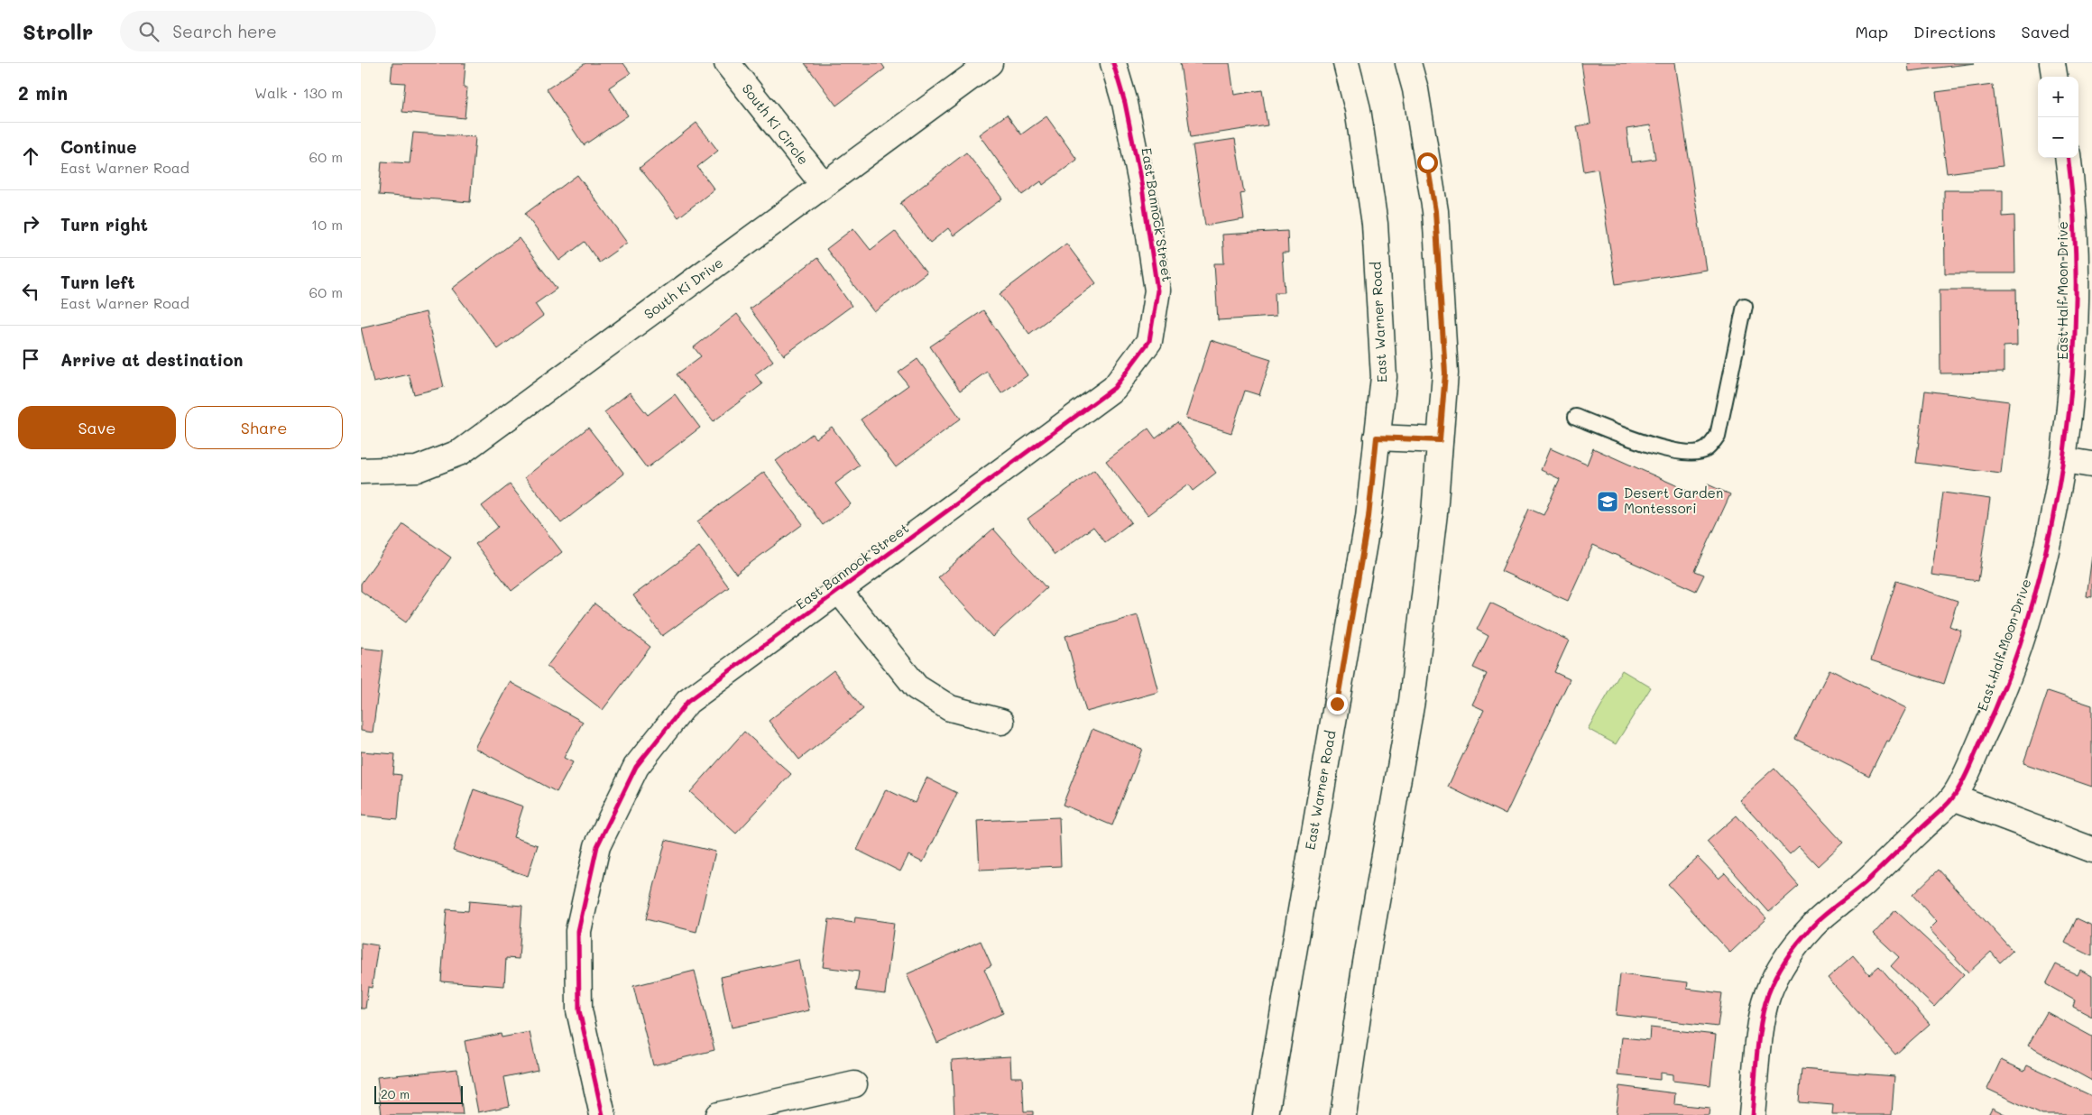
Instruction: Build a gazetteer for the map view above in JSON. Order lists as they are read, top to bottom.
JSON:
{
  "streets": {
    "street": [
      "South Ki Circle",
      "East Bannock Street",
      "South Ki Drive",
      "East Half Moon Drive",
      "East Warner Road"
    ]
  },
  "crossings": [
    ["South Ki Circle", "South Ki Drive"]
  ],
  "places": {
    "school or university": ["Desert Garden Montessori"]
  },
  "scale_bar": "20 m",
  "page": {
    "header": "Strollr",
    "search": "Search here",
    "nav": ["Map", "Directions", "Saved"],
    "heading": ["2 min", "Walk · 130 m"],
    "map_buttons": ["+", "−"],
    "list": [
      ["Continue", "East Warner Road", "60 m"],
      ["Turn right", "10 m"],
      ["Turn left", "East Warner Road", "60 m"],
      "Arrive at destination"
    ],
    "buttons": ["Save", "Share"],
    "scale": "20 m"
  }
}
